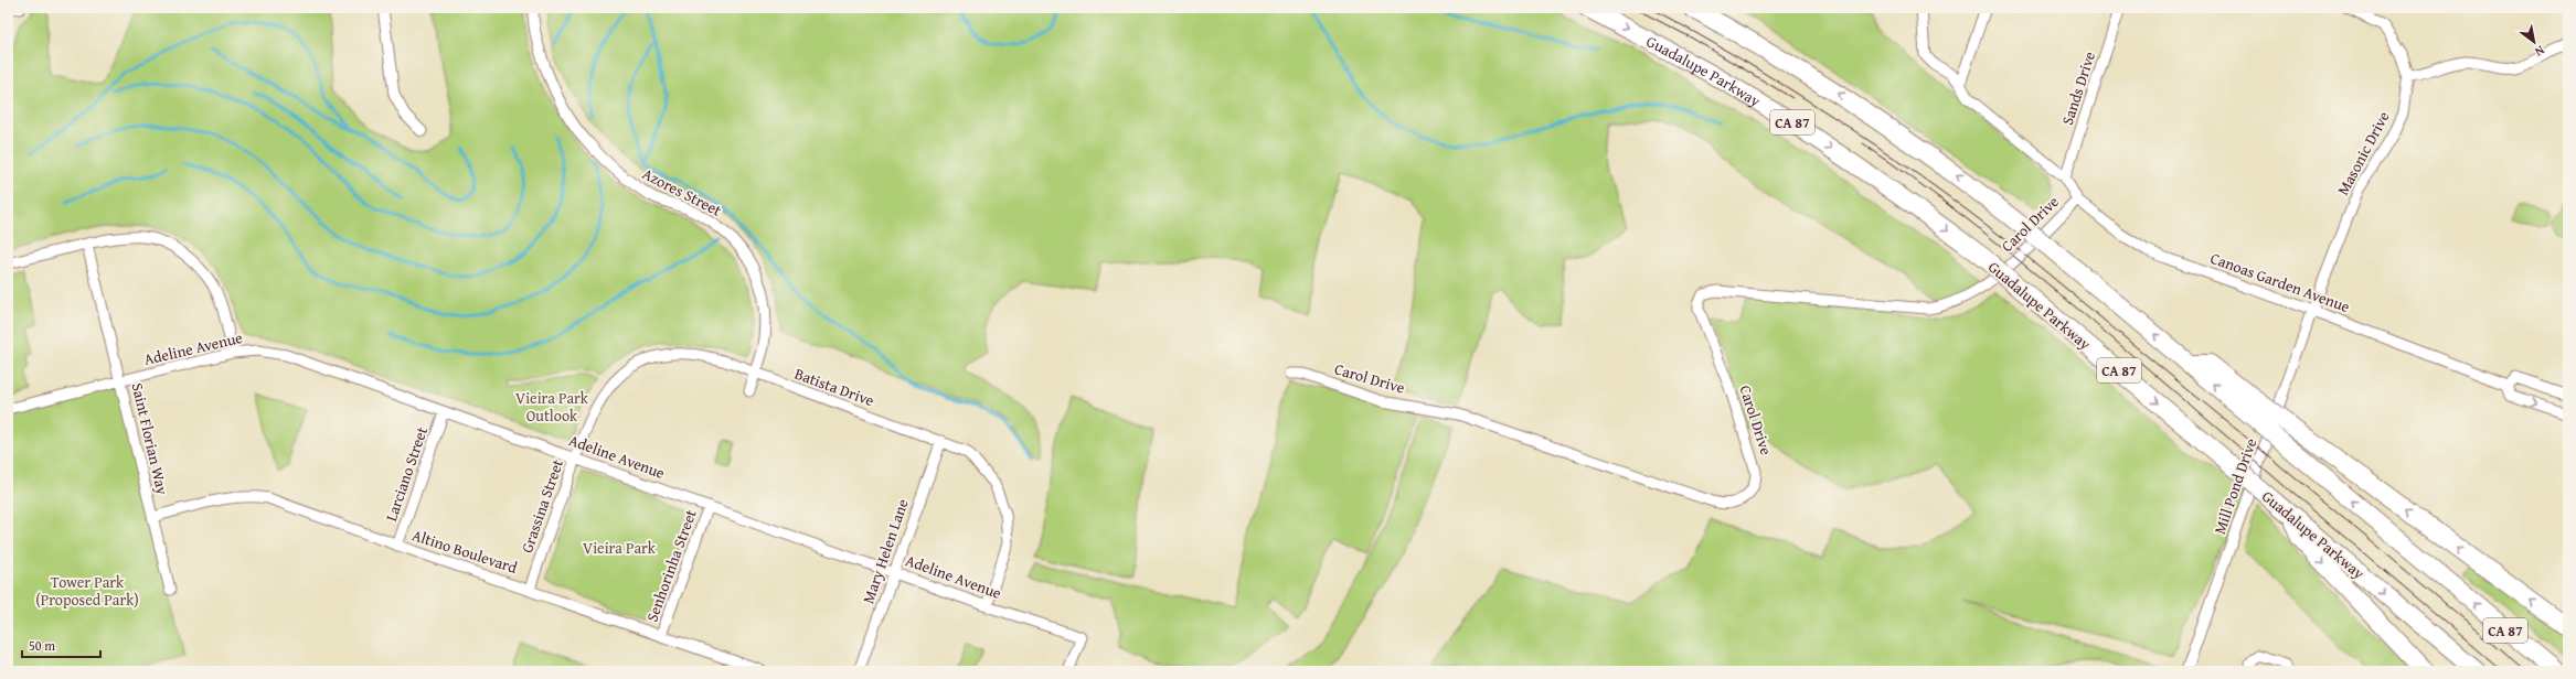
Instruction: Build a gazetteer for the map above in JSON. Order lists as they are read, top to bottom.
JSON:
{
  "streets": {
    "highway": ["Guadalupe Parkway", "CA 87"],
    "street": [
      "Sands Drive",
      "Masonic Drive",
      "Azores Street",
      "Carol Drive",
      "Canoas Garden Avenue",
      "Adeline Avenue",
      "Batista Drive",
      "Saint Florian Way",
      "Larciano Street",
      "Mill Pond Drive",
      "Grassina Street",
      "Altino Boulevard",
      "Mary Helen Lane",
      "Senhorinha Street"
    ]
  },
  "crossings": [
    ["Sands Drive", "Canoas Garden Avenue"],
    ["Masonic Drive", "Canoas Garden Avenue"],
    ["Masonic Drive", "Mill Pond Drive"],
    ["Azores Street", "Batista Drive"],
    ["Carol Drive", "Canoas Garden Avenue"],
    ["Canoas Garden Avenue", "Mill Pond Drive"],
    ["Adeline Avenue", "Batista Drive"],
    ["Adeline Avenue", "Saint Florian Way"],
    ["Adeline Avenue", "Larciano Street"],
    ["Adeline Avenue", "Grassina Street"],
    ["Adeline Avenue", "Mary Helen Lane"],
    ["Adeline Avenue", "Senhorinha Street"],
    ["Batista Drive", "Grassina Street"],
    ["Batista Drive", "Mary Helen Lane"],
    ["Saint Florian Way", "Altino Boulevard"],
    ["Larciano Street", "Altino Boulevard"],
    ["Grassina Street", "Altino Boulevard"],
    ["Altino Boulevard", "Senhorinha Street"]
  ],
  "parks": ["Vieira Park Outlook", "Vieira Park", "Tower Park (Proposed Park)"],
  "scale_bar": "50 m",
  "north": "bottom right"
}
